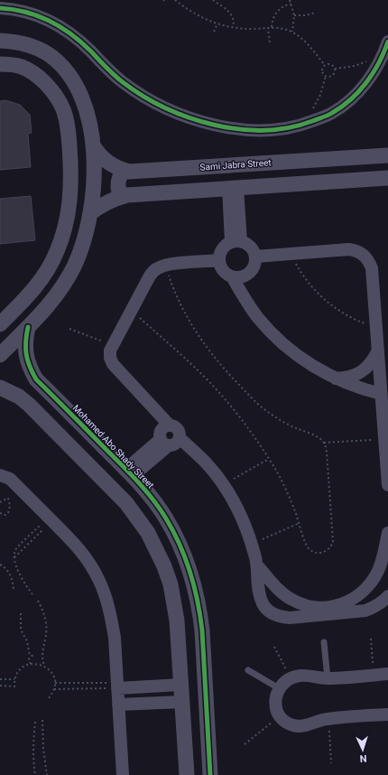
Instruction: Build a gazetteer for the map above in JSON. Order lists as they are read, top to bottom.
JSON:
{
  "streets": {
    "street": ["Sami Jabra Street", "Mohamed Abo Shady Street"]
  },
  "north": "bottom"
}
